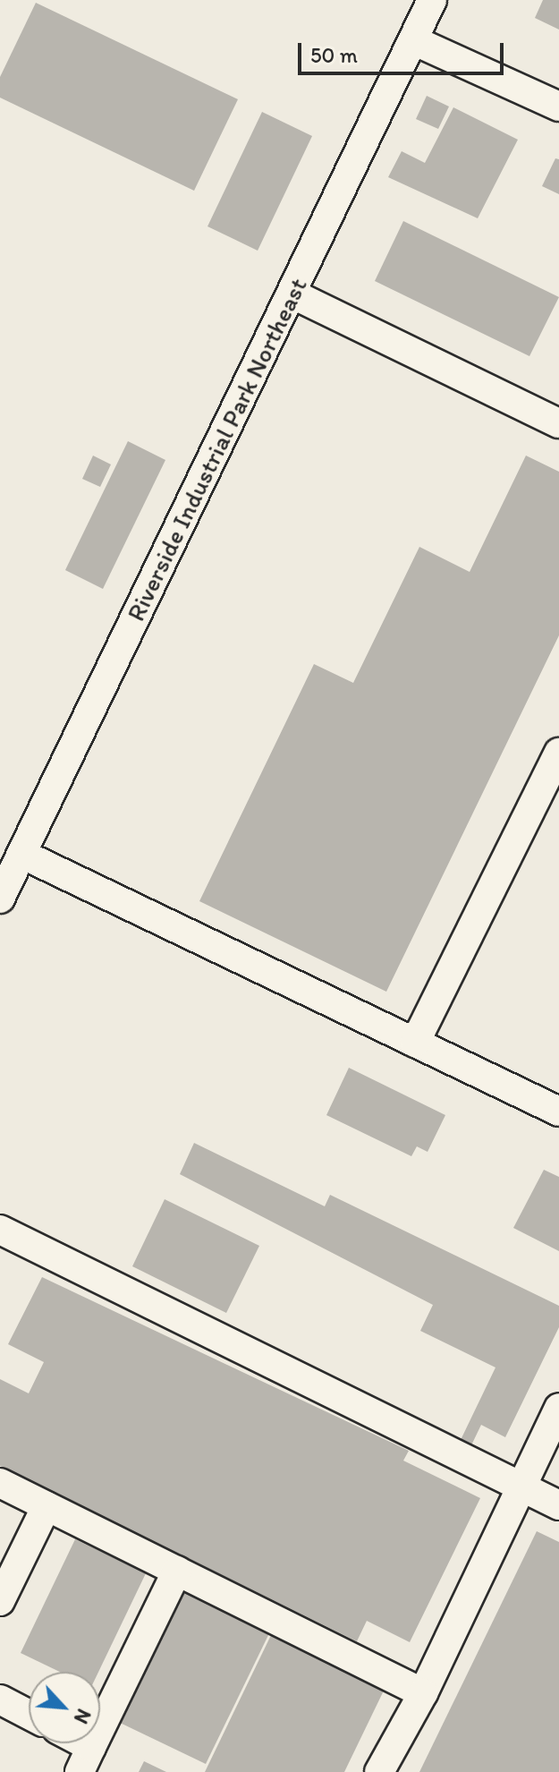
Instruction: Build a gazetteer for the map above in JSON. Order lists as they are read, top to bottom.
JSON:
{
  "streets": {
    "street": ["Riverside Industrial Park Northeast"]
  },
  "scale_bar": "50 m",
  "north": "bottom right"
}
